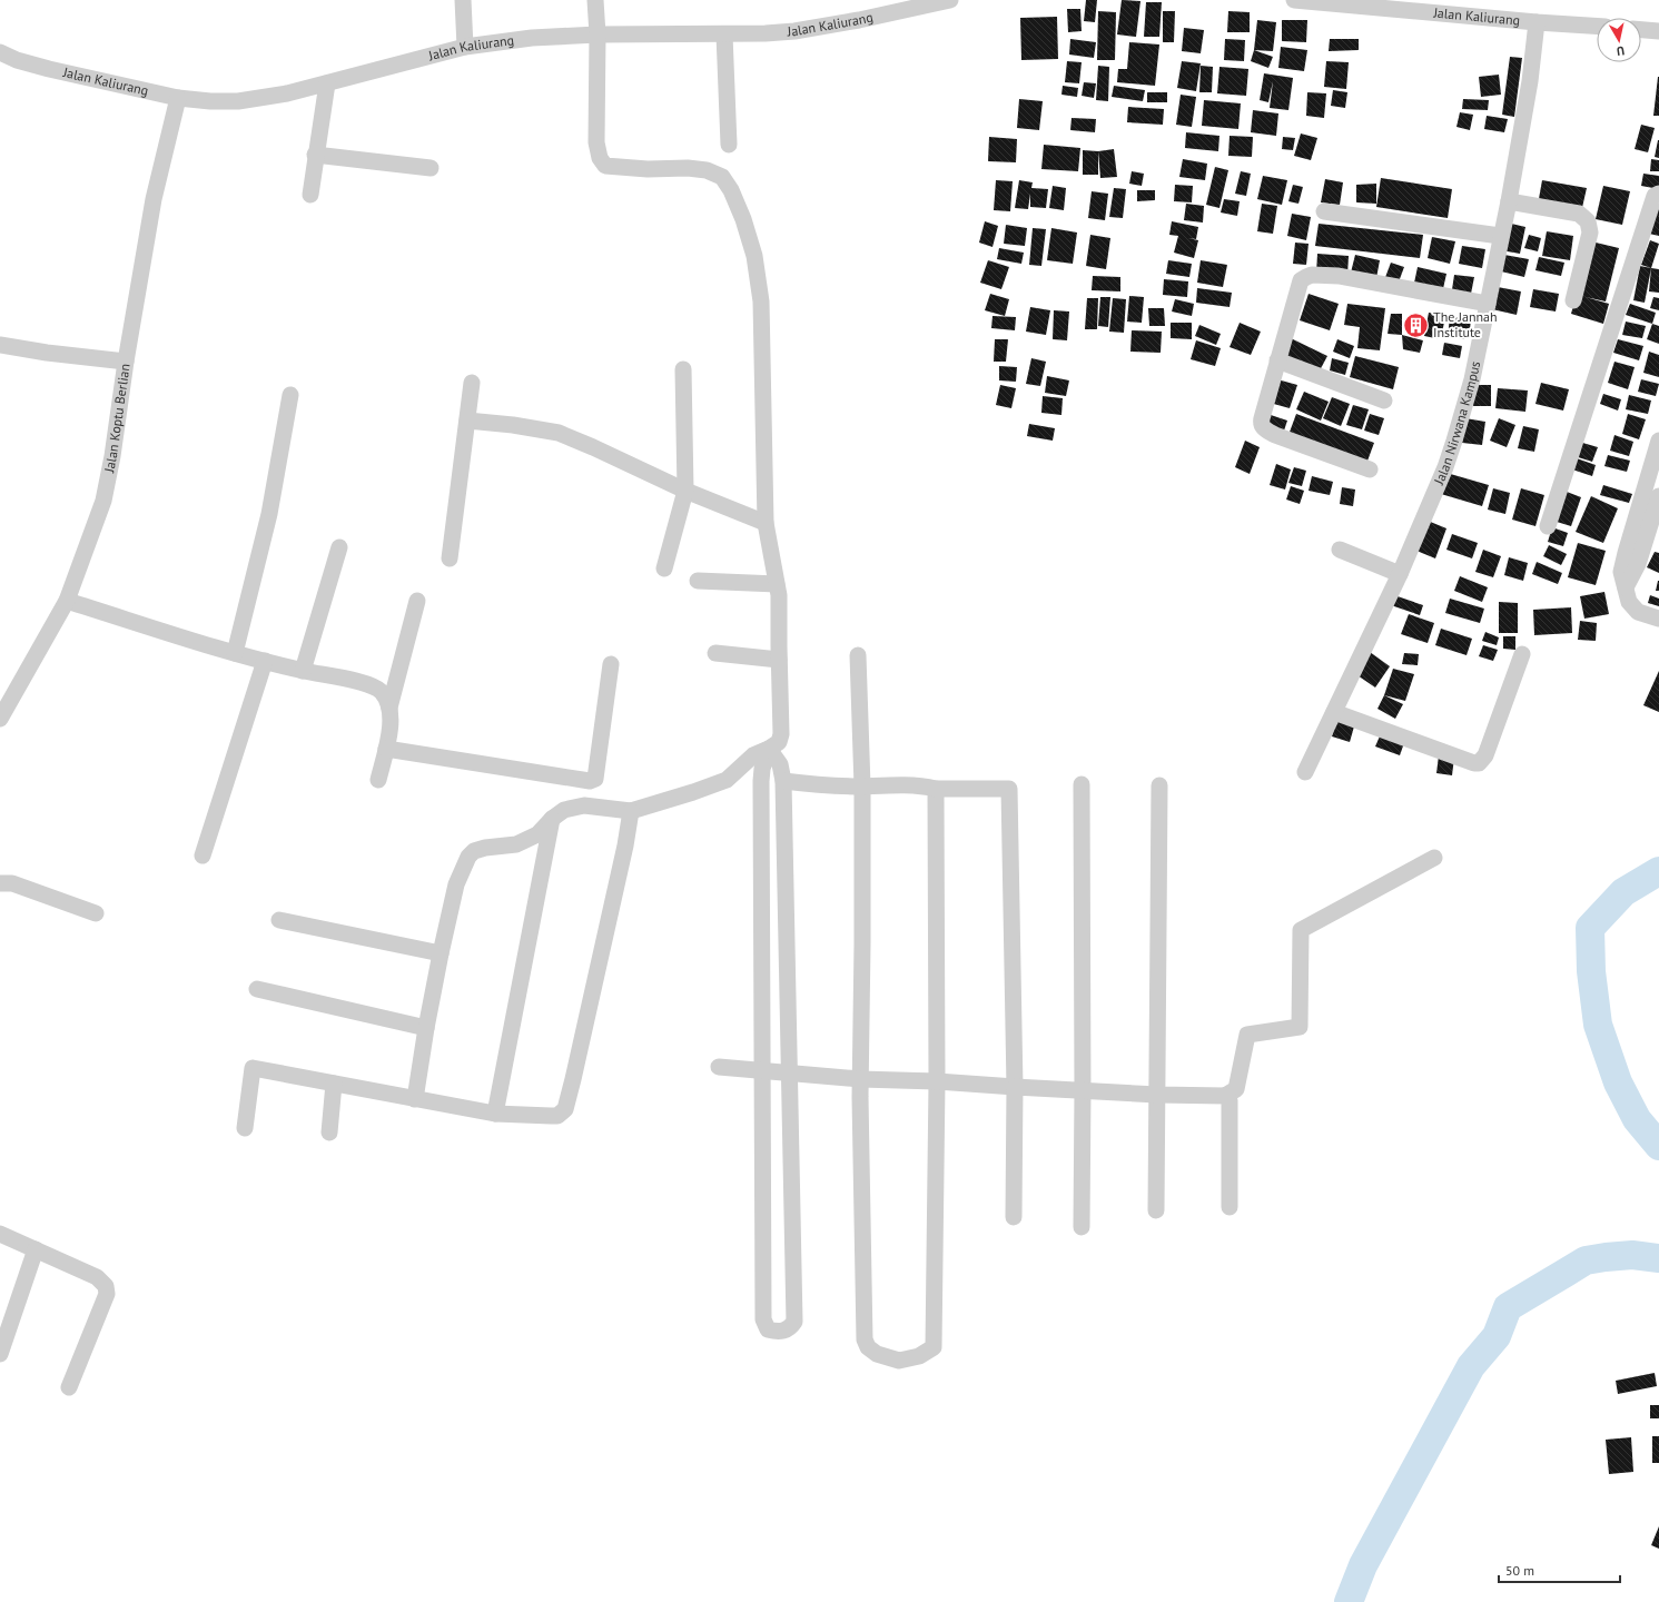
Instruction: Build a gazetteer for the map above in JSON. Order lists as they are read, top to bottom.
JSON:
{
  "streets": {
    "street": ["Jalan Kaliurang", "Jalan Koptu Berlian", "Jalan Nirwana Kampus"]
  },
  "crossings": [
    ["Jalan Kaliurang", "Jalan Koptu Berlian"],
    ["Jalan Kaliurang", "Jalan Nirwana Kampus"]
  ],
  "places": {
    "building": ["The Jannah Institute"]
  },
  "scale_bar": "50 m",
  "north": "bottom"
}
